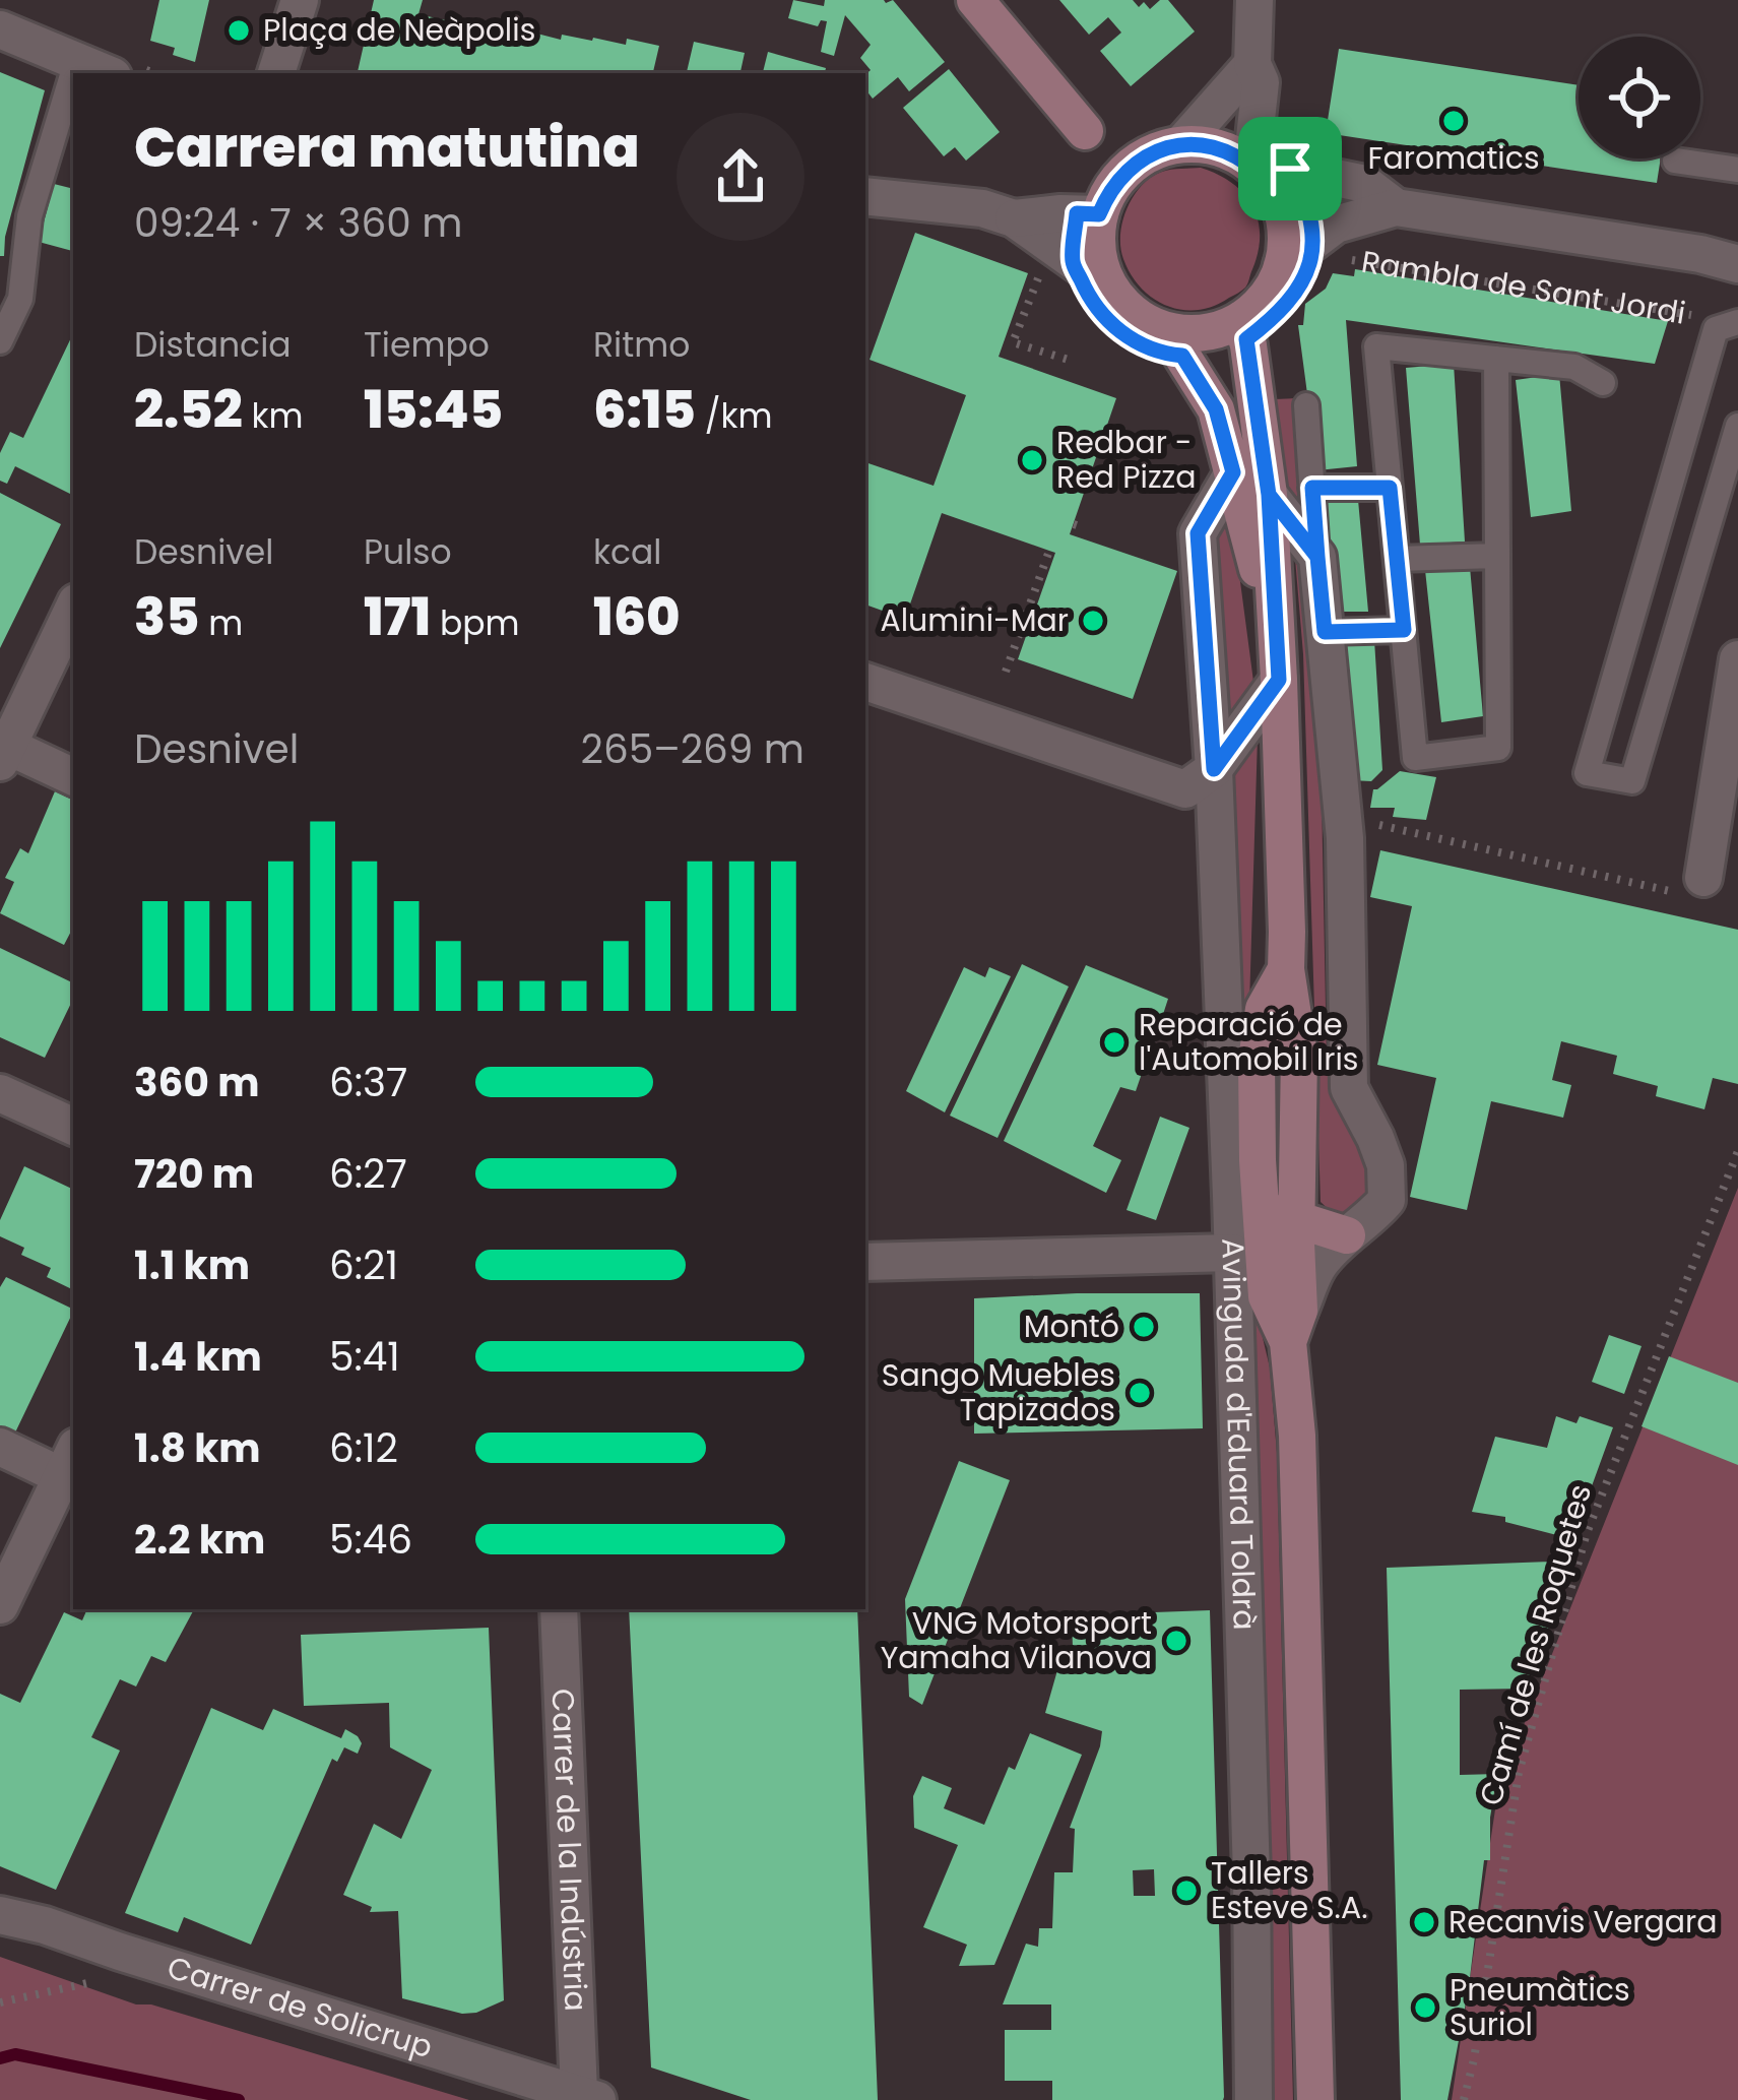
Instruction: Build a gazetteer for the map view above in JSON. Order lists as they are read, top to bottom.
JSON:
{
  "streets": {
    "street": [
      "Rambla de Sant Jordi",
      "Avinguda d'Eduard Toldrà",
      "Carrer de la Indústria",
      "Carrer de Solicrup"
    ],
    "path": ["Camí de les Roquetes"]
  },
  "crossings": [
    ["Rambla de Sant Jordi", "Avinguda d'Eduard Toldrà"],
    ["Carrer de la Indústria", "Carrer de Solicrup"]
  ],
  "places": [
    "Plaça de Neàpolis",
    "Faromatics",
    "Redbar - Red Pizza",
    "Alumini-Mar",
    "Reparació de l'Automobil Iris",
    "Montó",
    "Sango Muebles Tapizados",
    "VNG Motorsport Yamaha Vilanova",
    "Tallers Esteve S.A.",
    "Recanvis Vergara",
    "Pneumàtics Suriol"
  ],
  "page": {
    "heading": ["Carrera matutina", "09:24 · 7 × 360 m"],
    "stats": [
      ["Distancia", "2.52 km"],
      ["Tiempo", "15:45"],
      ["Ritmo", "6:15 /km"],
      ["Desnivel", "35 m"],
      ["Pulso", "171 bpm"],
      ["kcal", "160"]
    ],
    "chart": ["Desnivel", "265–269 m"],
    "list": [
      {
        "name": "360 m",
        "note": "6:37"
      },
      {
        "name": "720 m",
        "note": "6:27"
      },
      {
        "name": "1.1 km",
        "note": "6:21"
      },
      {
        "name": "1.4 km",
        "note": "5:41"
      },
      {
        "name": "1.8 km",
        "note": "6:12"
      },
      {
        "name": "2.2 km",
        "note": "5:46"
      }
    ]
  }
}
